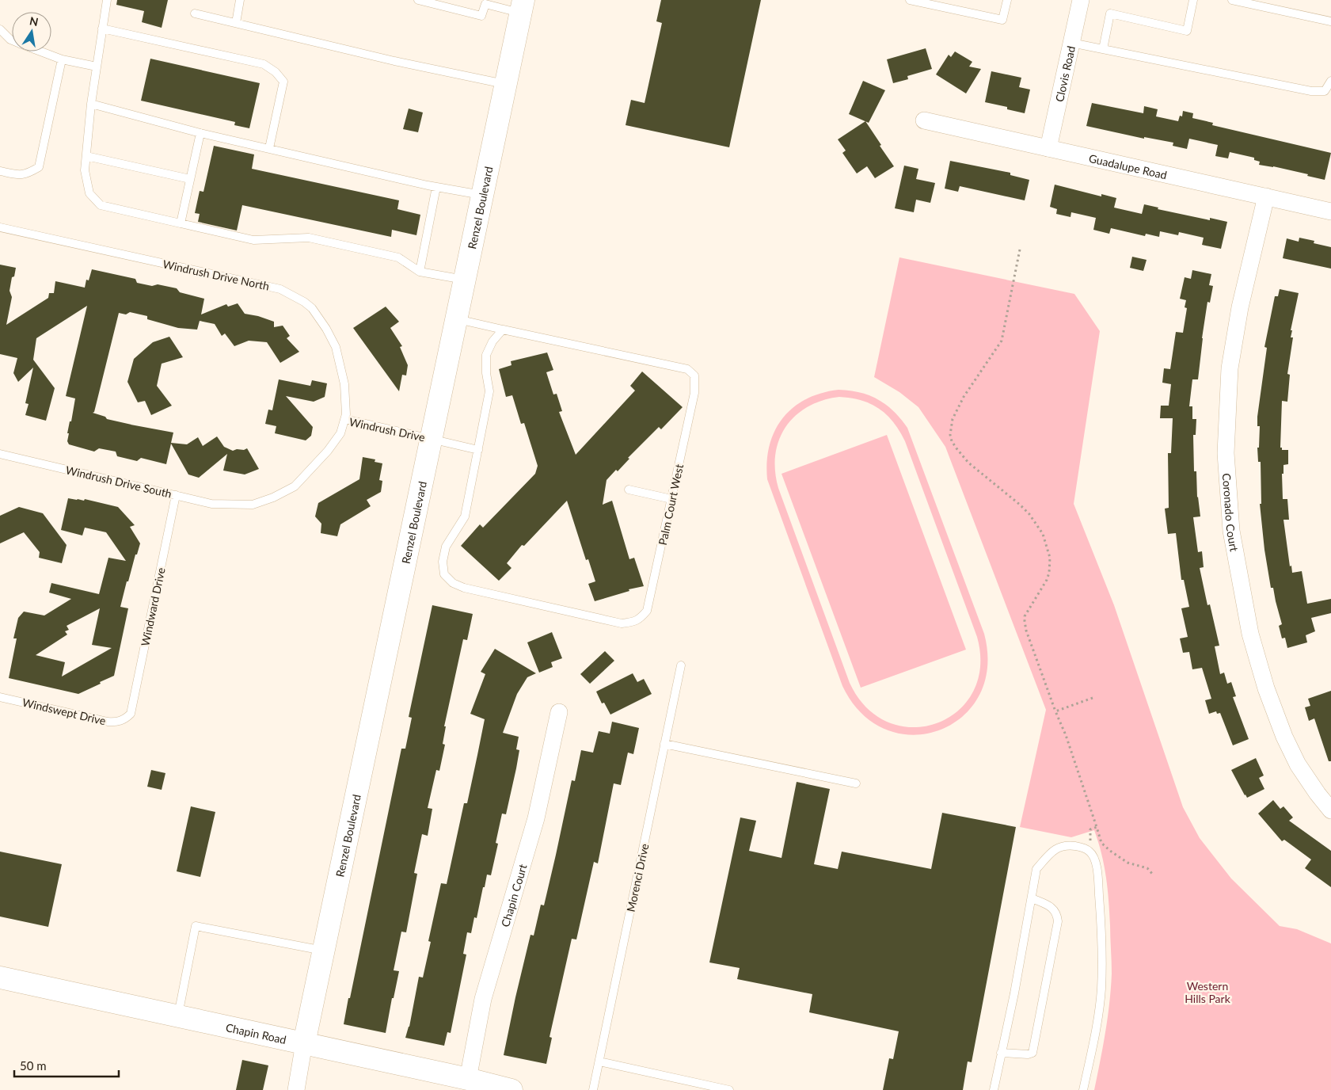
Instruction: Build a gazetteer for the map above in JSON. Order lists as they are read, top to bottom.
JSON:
{
  "streets": {
    "street": [
      "Clovis Road",
      "Guadalupe Road",
      "Renzel Boulevard",
      "Coronado Court",
      "Chapin Court",
      "Chapin Road"
    ],
    "lane": [
      "Windrush Drive North",
      "Windrush Drive",
      "Windrush Drive South",
      "Palm Court West",
      "Windward Drive",
      "Windswept Drive",
      "Morenci Drive"
    ]
  },
  "crossings": [
    ["Clovis Road", "Guadalupe Road"],
    ["Guadalupe Road", "Coronado Court"],
    ["Renzel Boulevard", "Windrush Drive"],
    ["Renzel Boulevard", "Chapin Road"],
    ["Windrush Drive North", "Windrush Drive"],
    ["Windrush Drive", "Windrush Drive South"],
    ["Windrush Drive South", "Windward Drive"],
    ["Windward Drive", "Windswept Drive"],
    ["Chapin Court", "Chapin Road"]
  ],
  "parks": ["Western Hills Park"],
  "scale_bar": "50 m",
  "north": "top"
}
